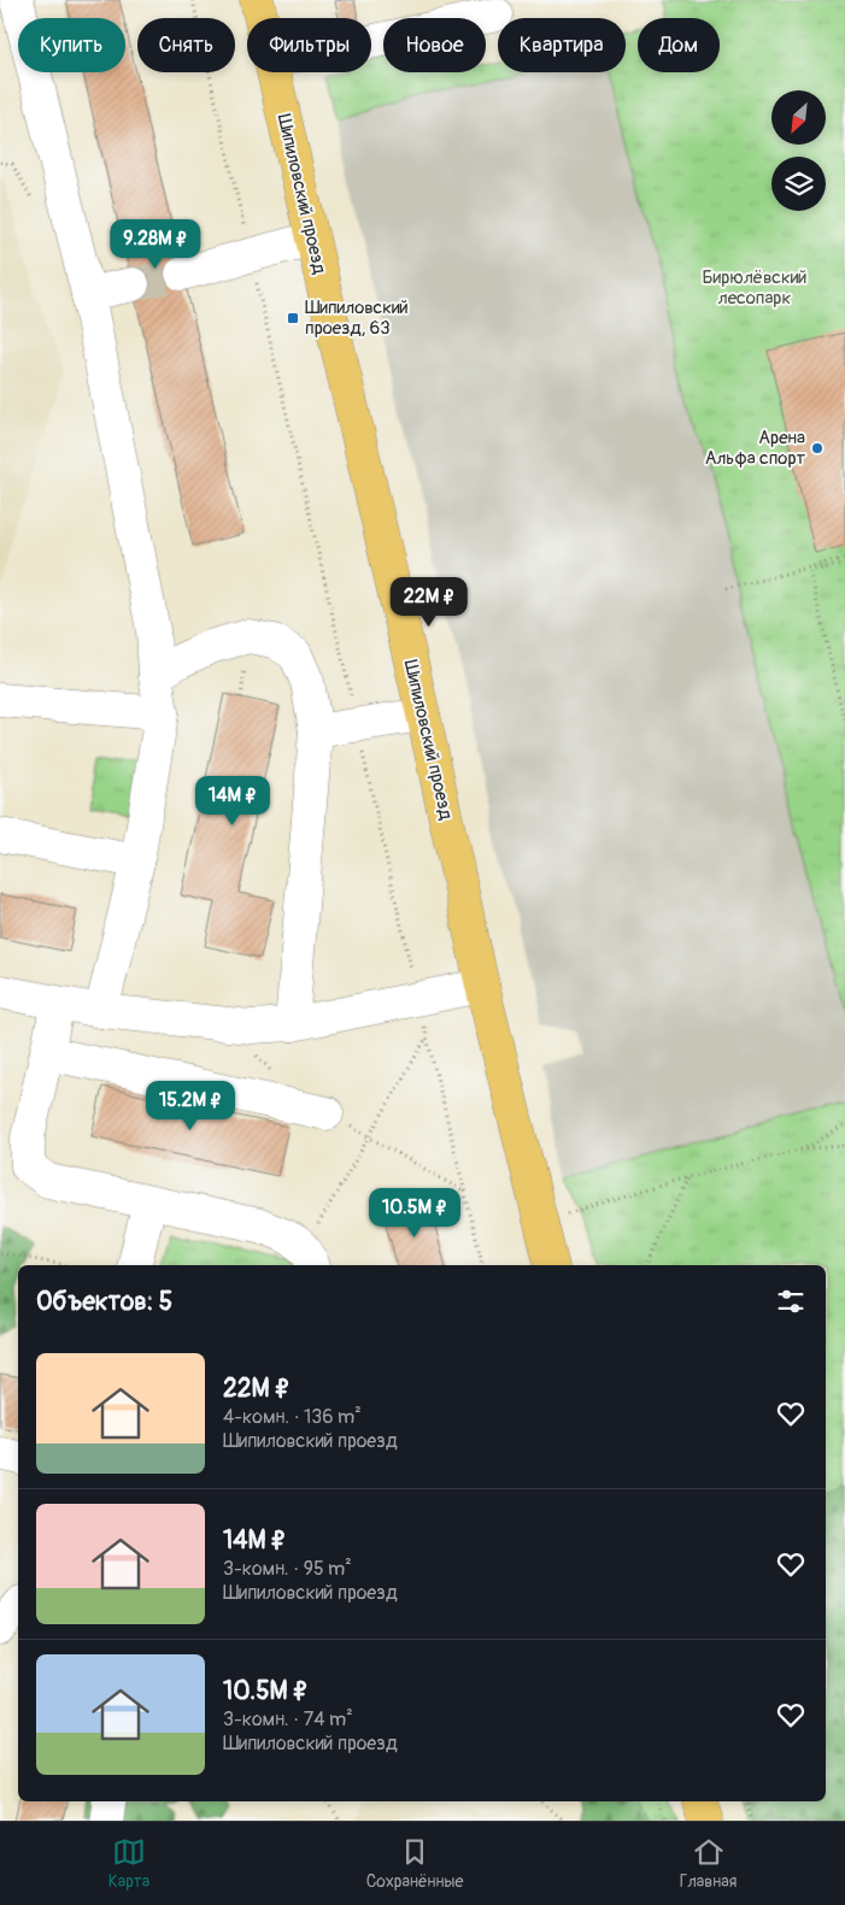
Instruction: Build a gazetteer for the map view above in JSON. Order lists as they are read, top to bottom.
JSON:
{
  "streets": {
    "main road": ["Шипиловский проезд"]
  },
  "parks": ["Бирюлёвский лесопарк"],
  "places": {
    "transit": ["Шипиловский проезд, 63"],
    "other": ["Арена Альфа спорт"]
  },
  "north": "bottom left",
  "page": {
    "chip": [
      "Купить",
      "Снять",
      "Фильтры",
      "Новое",
      "Квартира",
      "Дом"
    ],
    "price": [
      "9.28M ₽",
      "22M ₽",
      "14M ₽",
      "15.2M ₽",
      "10.5M ₽"
    ],
    "heading": "Объектов: 5",
    "list": [
      {
        "name": "22M ₽",
        "note": "4-комн. · 136 m² · Шипиловский проезд"
      },
      {
        "name": "14M ₽",
        "note": "3-комн. · 95 m² · Шипиловский проезд"
      },
      {
        "name": "10.5M ₽",
        "note": "3-комн. · 74 m² · Шипиловский проезд"
      }
    ],
    "tabs": ["Карта", "Сохранённые", "Главная"]
  }
}
